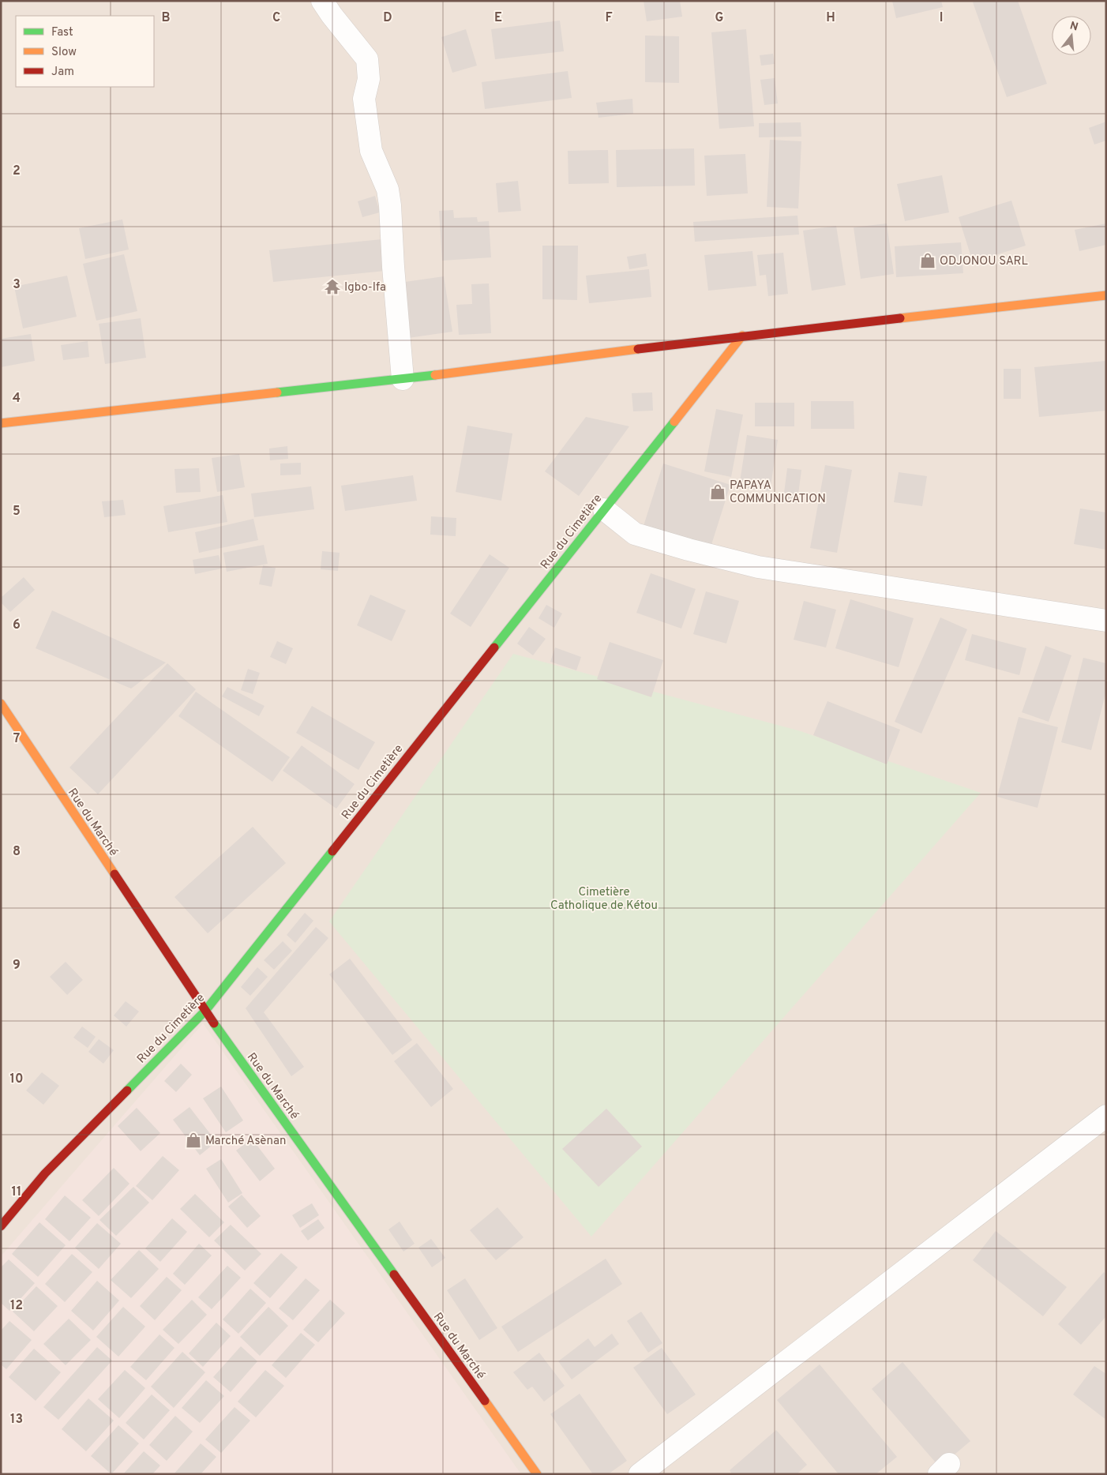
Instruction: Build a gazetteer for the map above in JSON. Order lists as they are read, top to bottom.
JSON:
{
  "streets": {
    "street": ["Rue du Cimetière", "Rue du Marché"]
  },
  "crossings": [
    ["Rue du Cimetière", "Rue du Marché"]
  ],
  "parks": ["Cimetière Catholique de Kétou"],
  "places": {
    "shop": ["ODJONOU SARL", "PAPAYA COMMUNICATION", "Marché Asènan"],
    "temple": ["Igbo-Ifa"]
  },
  "legend": ["Fast", "Slow", "Jam"],
  "north": "top",
  "grid": {
    "columns": [
      "B",
      "C",
      "D",
      "E",
      "F",
      "G",
      "H",
      "I"
    ],
    "rows": [
      "2",
      "3",
      "4",
      "5",
      "6",
      "7",
      "8",
      "9",
      "10",
      "11",
      "12",
      "13"
    ]
  }
}
